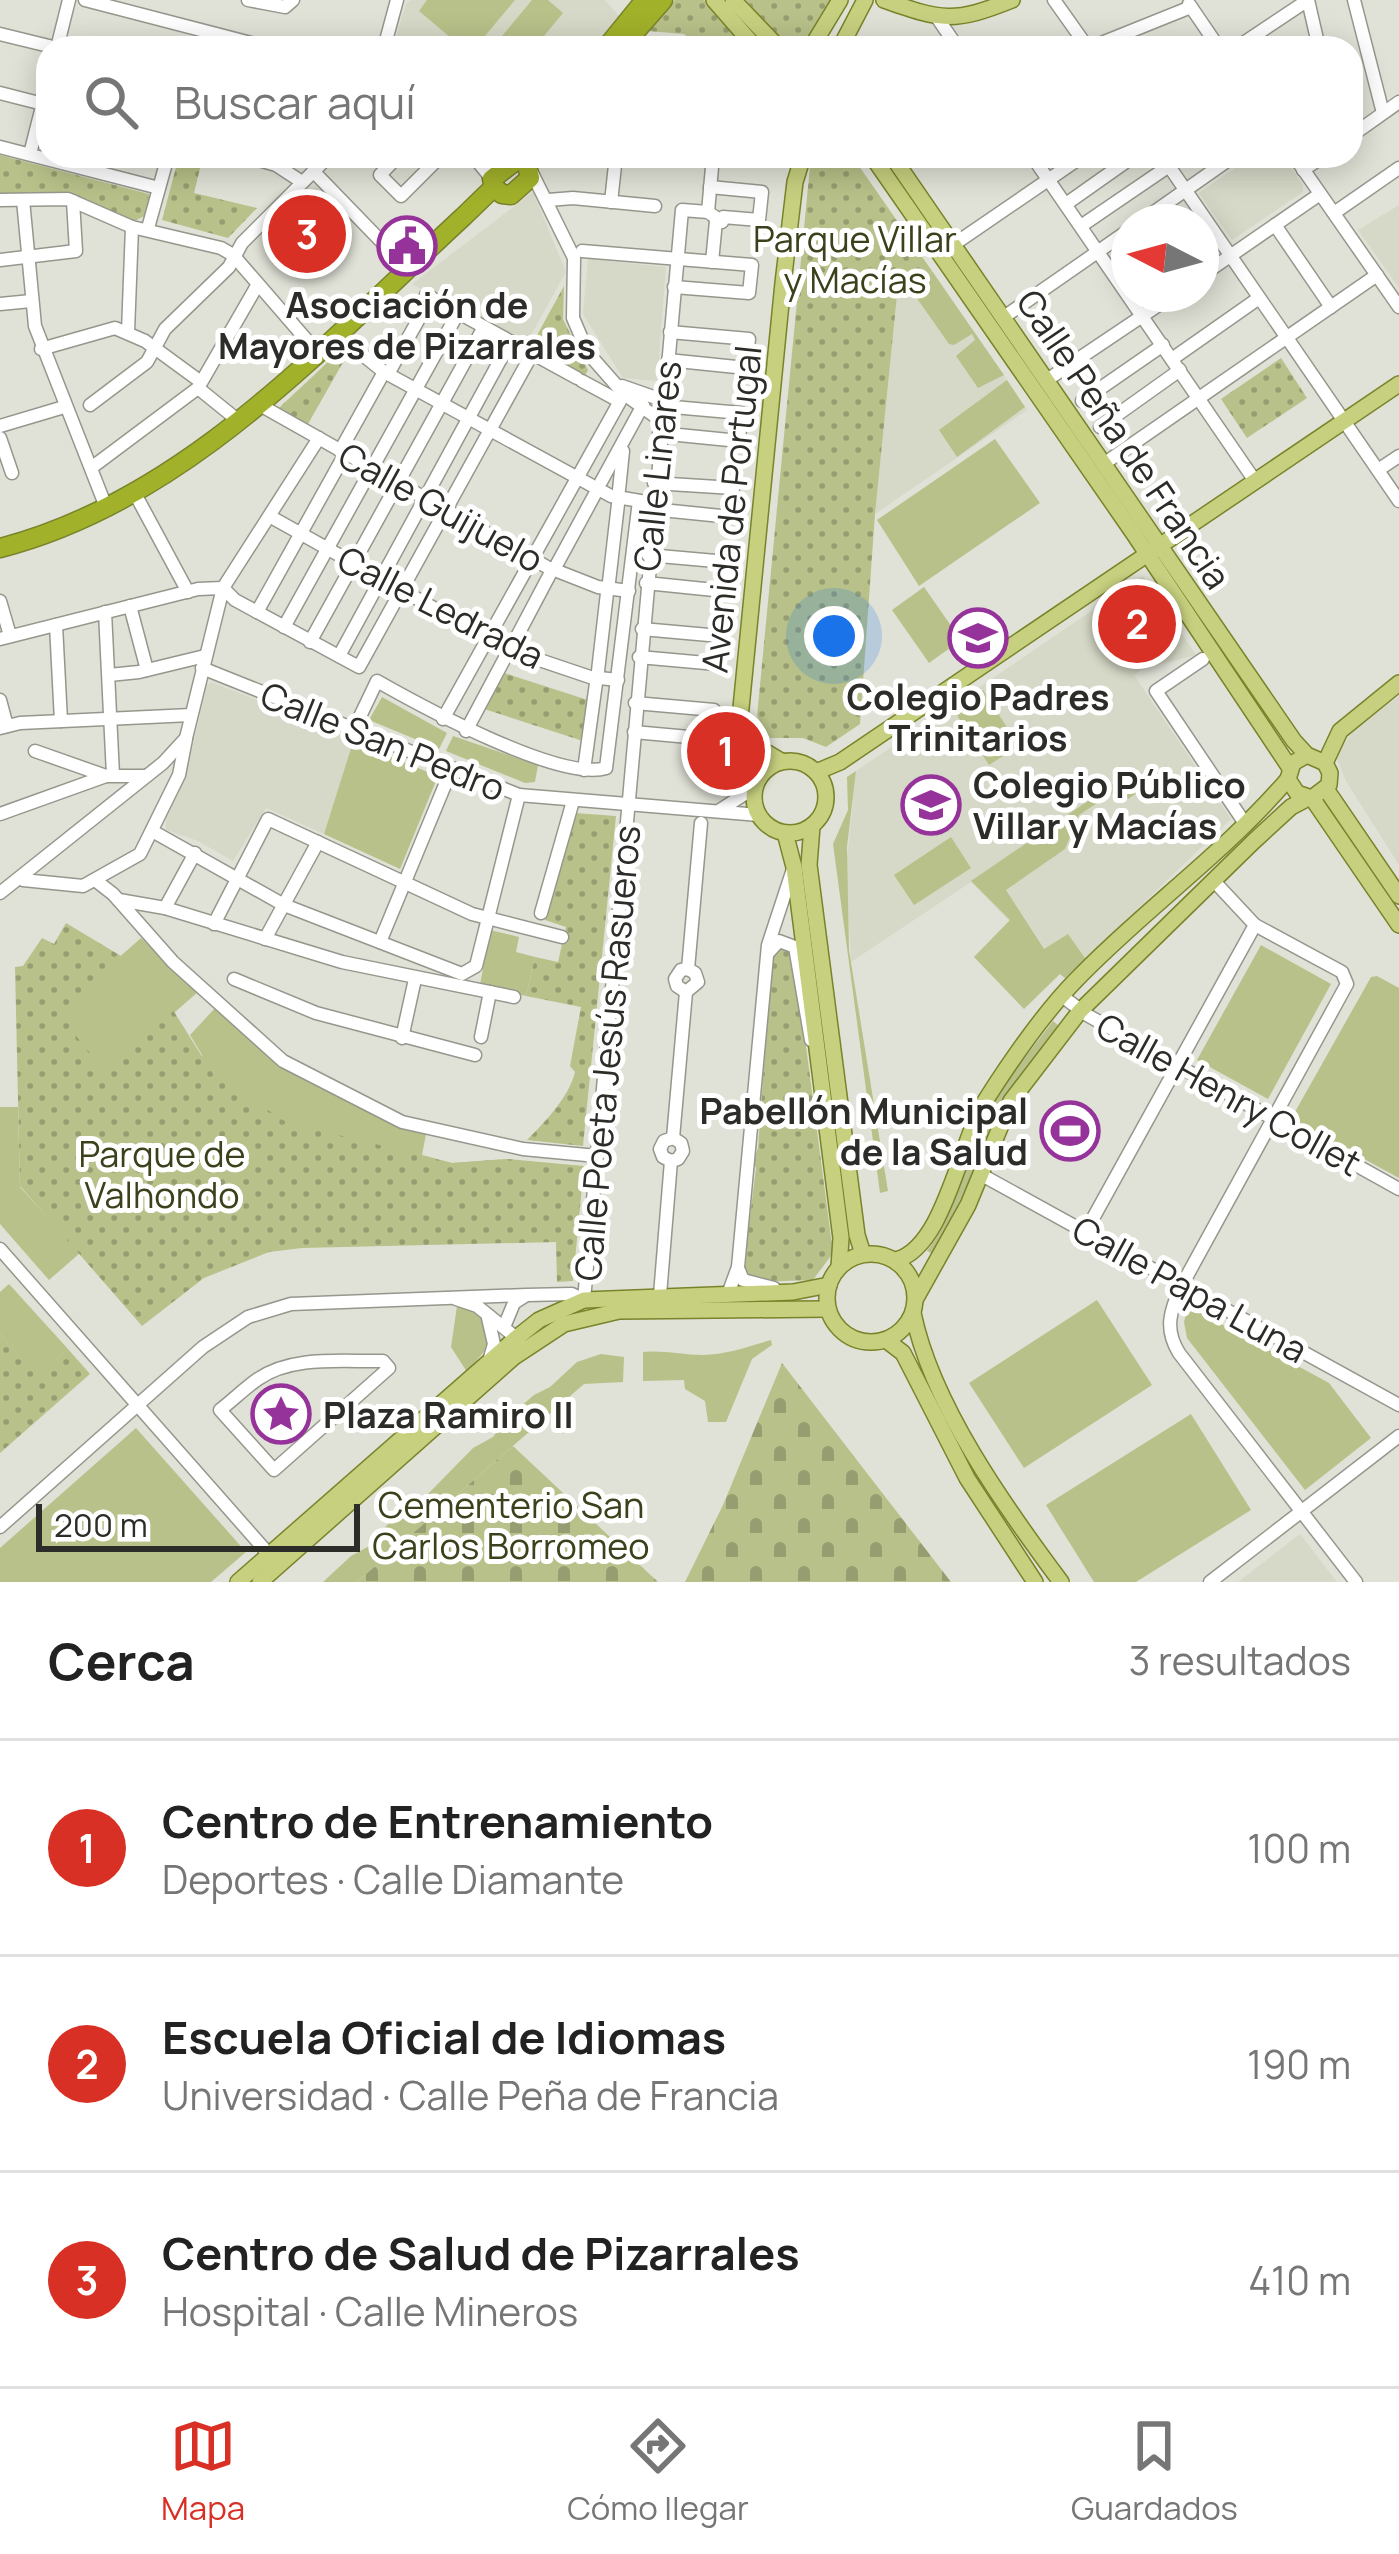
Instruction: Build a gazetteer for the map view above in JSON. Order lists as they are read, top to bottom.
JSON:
{
  "streets": {
    "main road": ["Calle Peña de Francia", "Avenida de Portugal"],
    "street": [
      "Calle Linares",
      "Calle Guijuelo",
      "Calle Ledrada",
      "Calle San Pedro",
      "Calle Poeta Jesús Rasueros",
      "Calle Henry Collet",
      "Calle Papa Luna"
    ]
  },
  "crossings": [
    ["Calle Linares", "Calle Guijuelo"],
    ["Calle Linares", "Calle Ledrada"],
    ["Calle Linares", "Calle San Pedro"],
    ["Calle Linares", "Calle Poeta Jesús Rasueros"],
    ["Avenida de Portugal", "Calle San Pedro"],
    ["Calle San Pedro", "Calle Poeta Jesús Rasueros"]
  ],
  "parks": ["Parque Villar y Macías", "Parque de Valhondo", "Cementerio San Carlos Borromeo"],
  "places": {
    "public building": ["Asociación de Mayores de Pizarrales"],
    "school or university": ["Colegio Padres Trinitarios", "Colegio Público Villar y Macías"],
    "sports": ["Pabellón Municipal de la Salud"],
    "place": ["Plaza Ramiro II"]
  },
  "scale_bar": "200 m",
  "north": "left",
  "page": {
    "search": "Buscar aquí",
    "pins": ["3", "2", "1"],
    "scale": "200 m",
    "heading": ["Cerca", "3 resultados"],
    "list": [
      {
        "mark": "1",
        "name": "Centro de Entrenamiento",
        "note": "Deportes · Calle Diamante",
        "value": "100 m"
      },
      {
        "mark": "2",
        "name": "Escuela Oficial de Idiomas",
        "note": "Universidad · Calle Peña de Francia",
        "value": "190 m"
      },
      {
        "mark": "3",
        "name": "Centro de Salud de Pizarrales",
        "note": "Hospital · Calle Mineros",
        "value": "410 m"
      }
    ],
    "nav": ["Mapa", "Cómo llegar", "Guardados"]
  }
}
